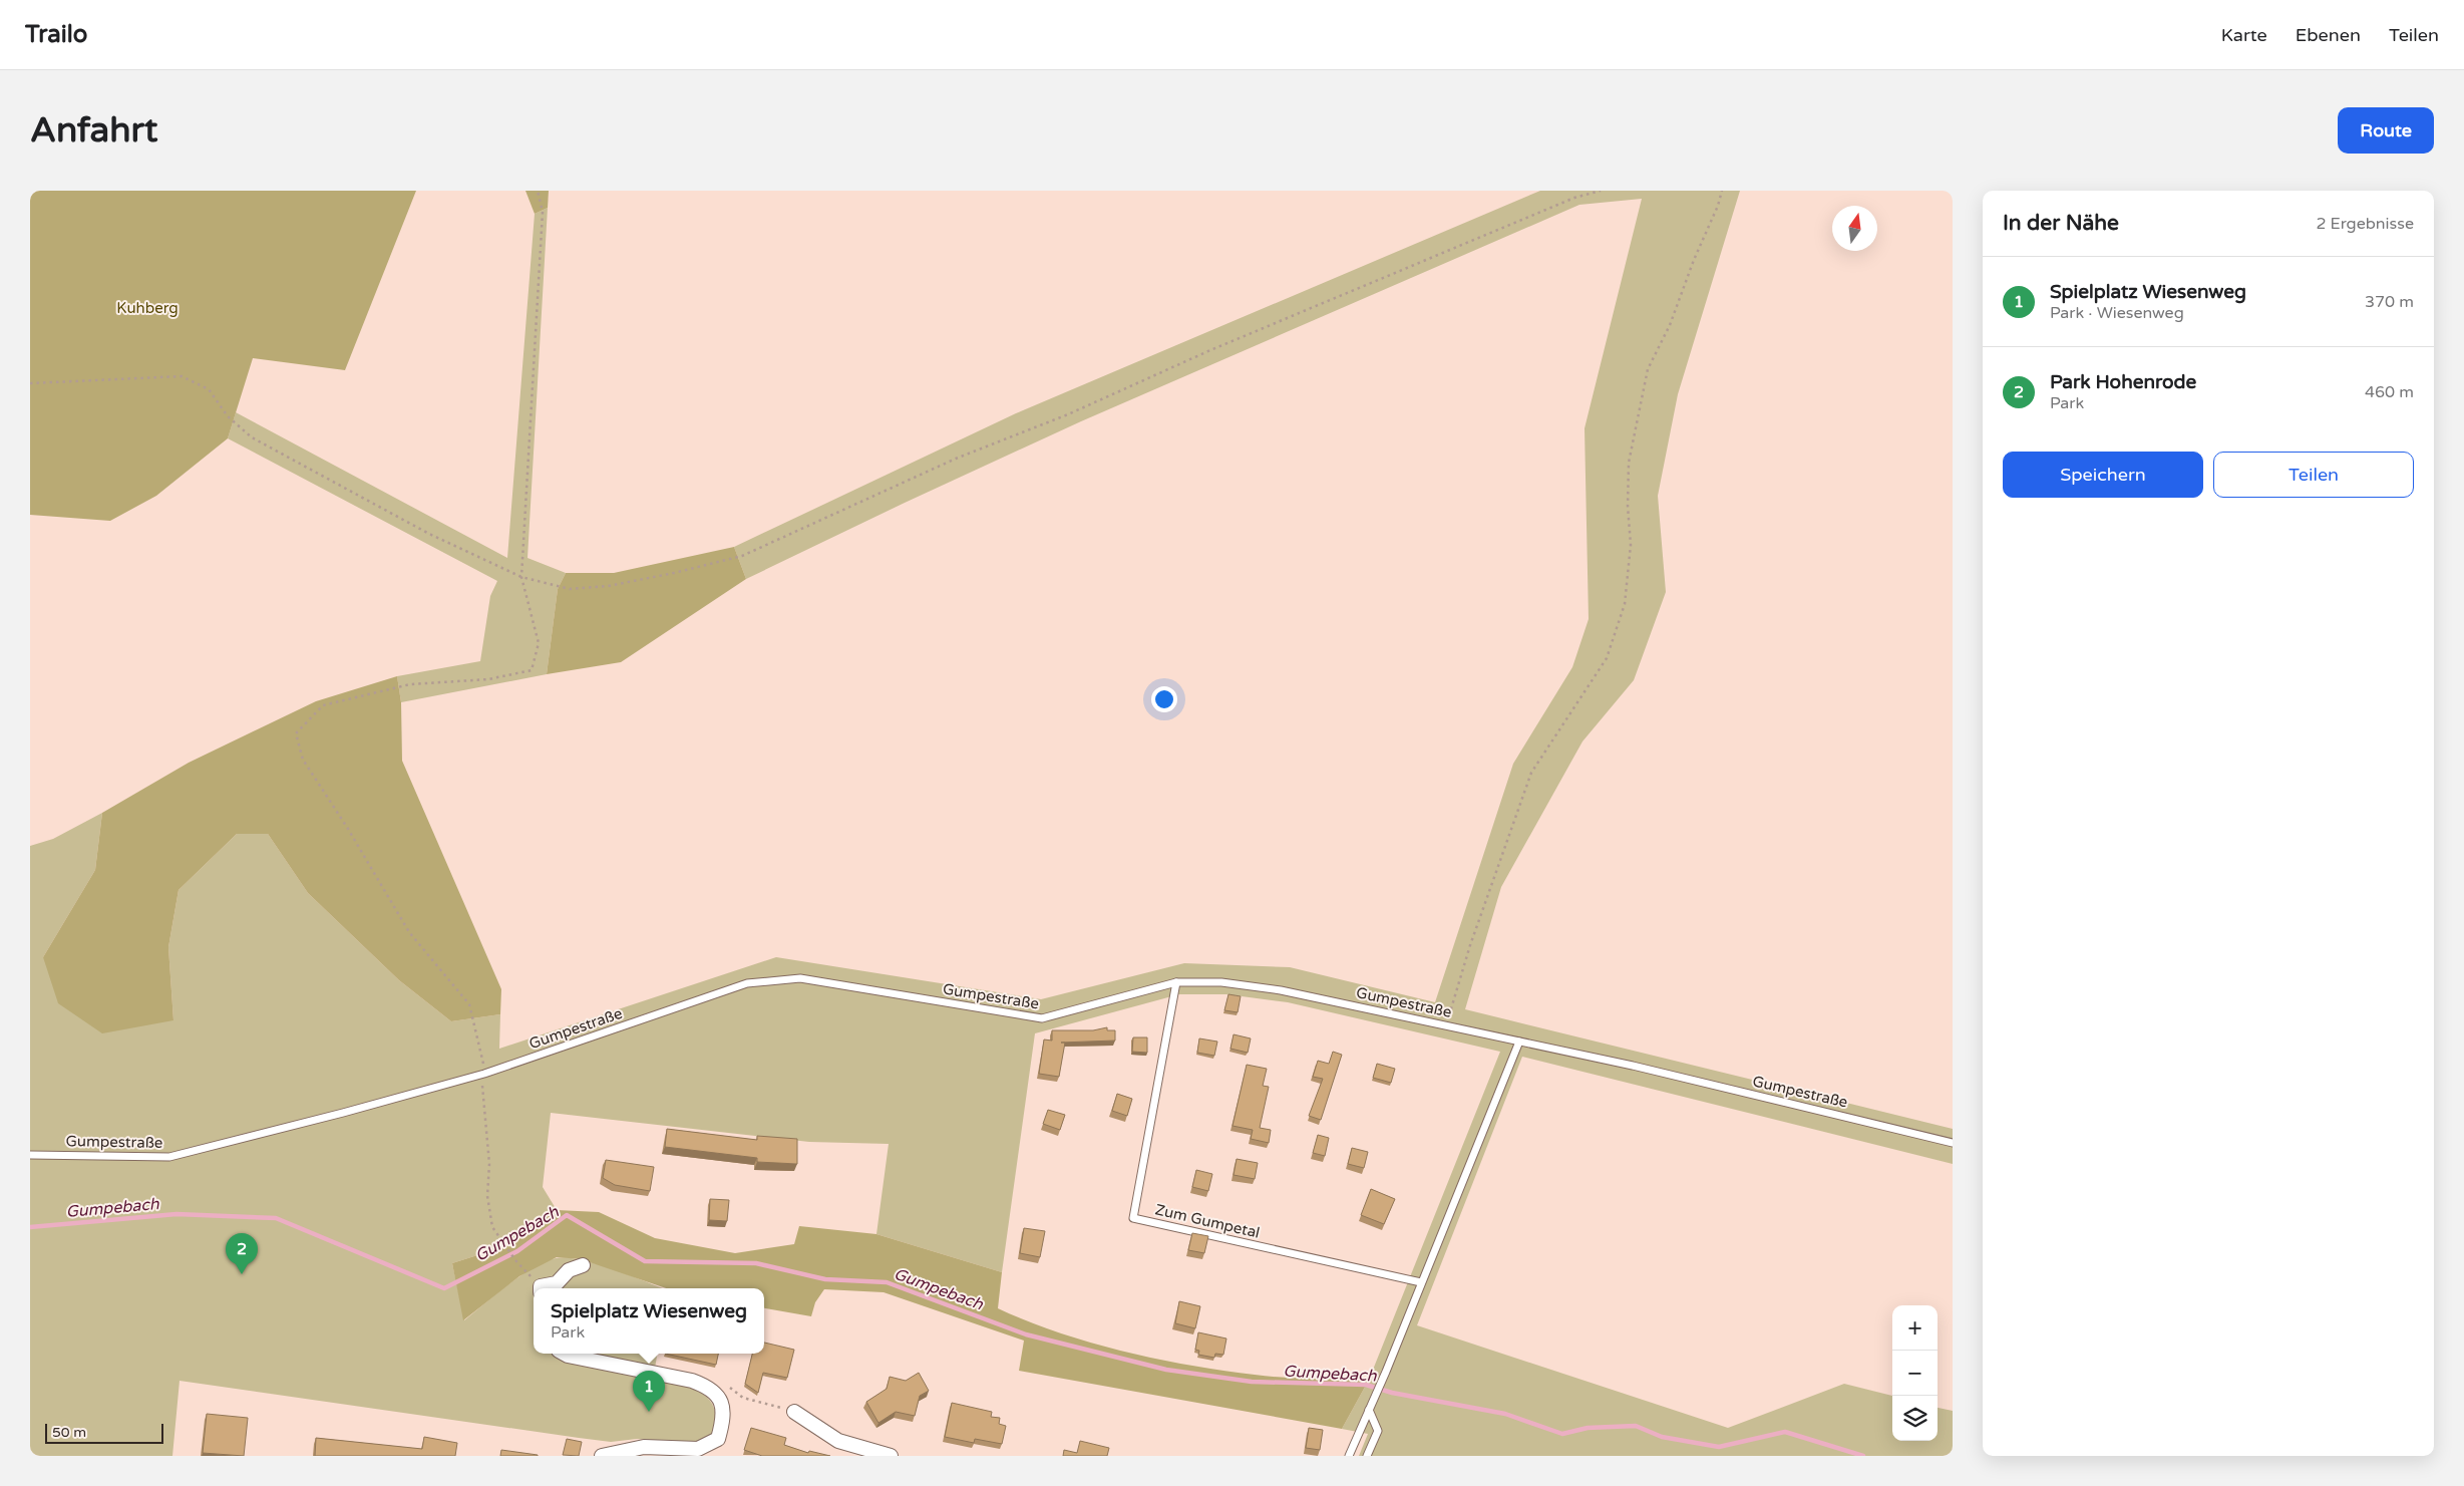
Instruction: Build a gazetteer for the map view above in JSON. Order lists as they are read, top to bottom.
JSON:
{
  "streets": {
    "lane": ["Gumpestraße", "Zum Gumpetal"]
  },
  "crossings": [
    ["Gumpestraße", "Zum Gumpetal"]
  ],
  "water": ["Gumpebach"],
  "parks": ["Kuhberg"],
  "scale_bar": "50 m",
  "north": "top",
  "page": {
    "header": "Trailo",
    "nav": ["Karte", "Ebenen", "Teilen"],
    "buttons": [
      "Route",
      ["Speichern", "Teilen"]
    ],
    "title": "Anfahrt",
    "heading": ["In der Nähe", "2 Ergebnisse"],
    "list": [
      {
        "mark": "1",
        "name": "Spielplatz Wiesenweg",
        "note": "Park · Wiesenweg",
        "value": "370 m"
      },
      {
        "mark": "2",
        "name": "Park Hohenrode",
        "note": "Park",
        "value": "460 m"
      }
    ],
    "pins": ["2", "1"],
    "popup": ["Spielplatz Wiesenweg", "Park"],
    "map_buttons": ["+", "−"],
    "scale": "50 m"
  }
}
